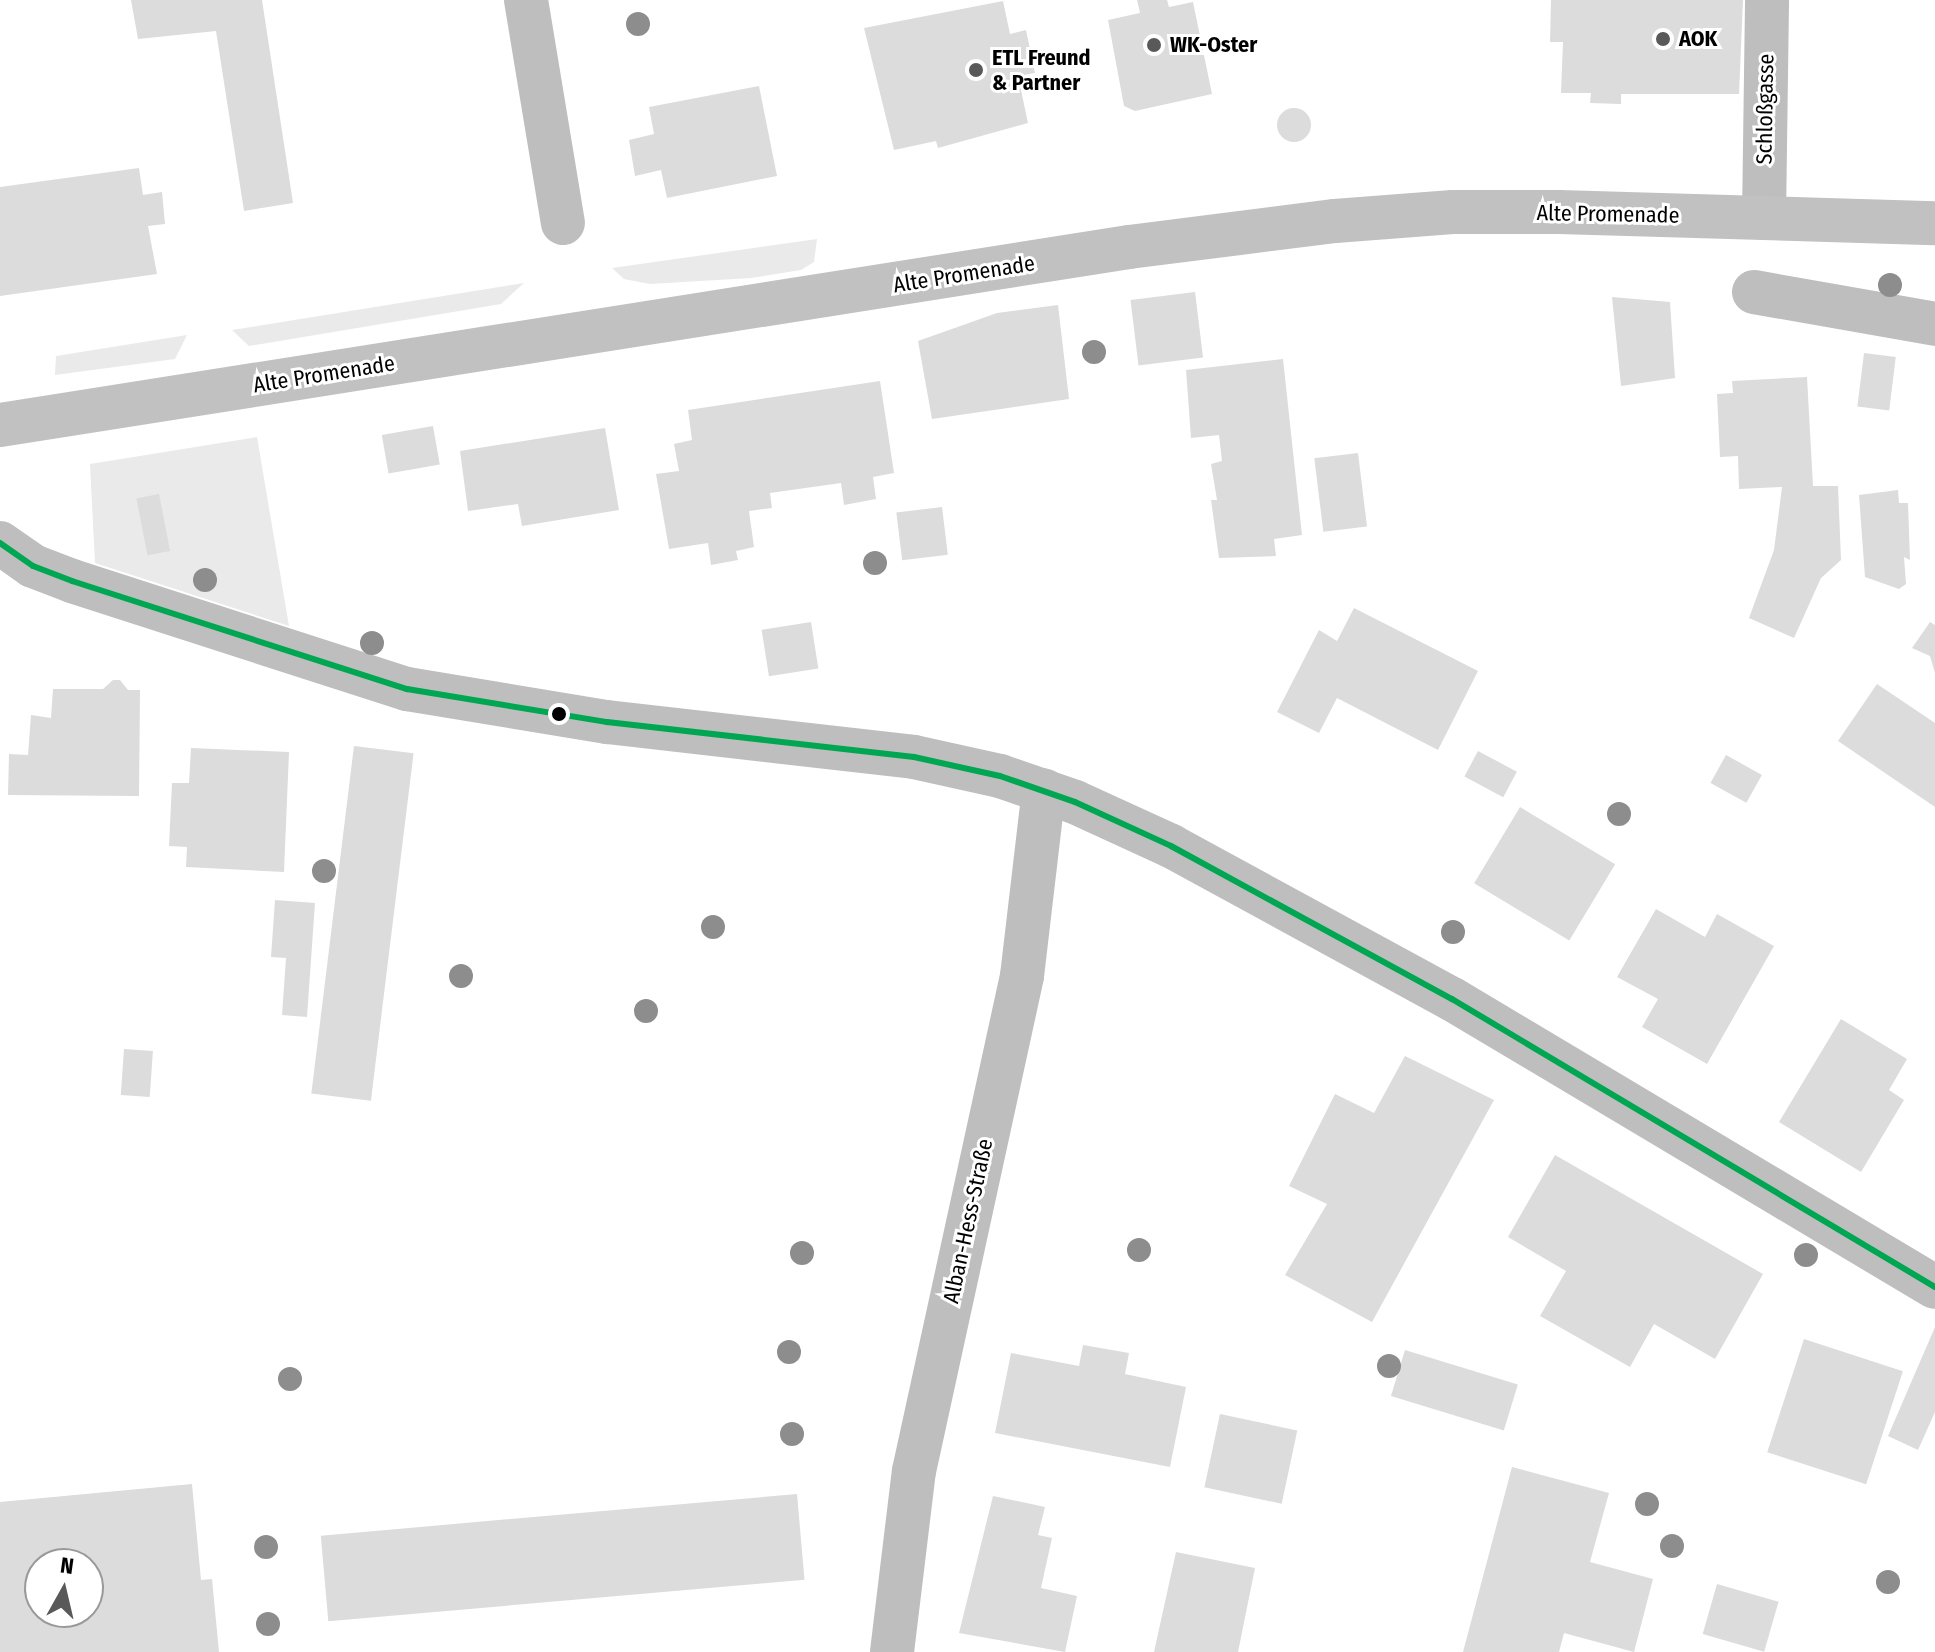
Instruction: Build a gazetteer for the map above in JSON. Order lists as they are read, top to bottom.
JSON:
{
  "streets": {
    "main road": ["Alte Promenade"],
    "street": ["Schloßgasse", "Alban-Hess-Straße"]
  },
  "crossings": [
    ["Schloßgasse", "Alte Promenade"]
  ],
  "places": ["AOK", "WK-Oster", "ETL Freund & Partner"],
  "north": "top"
}
